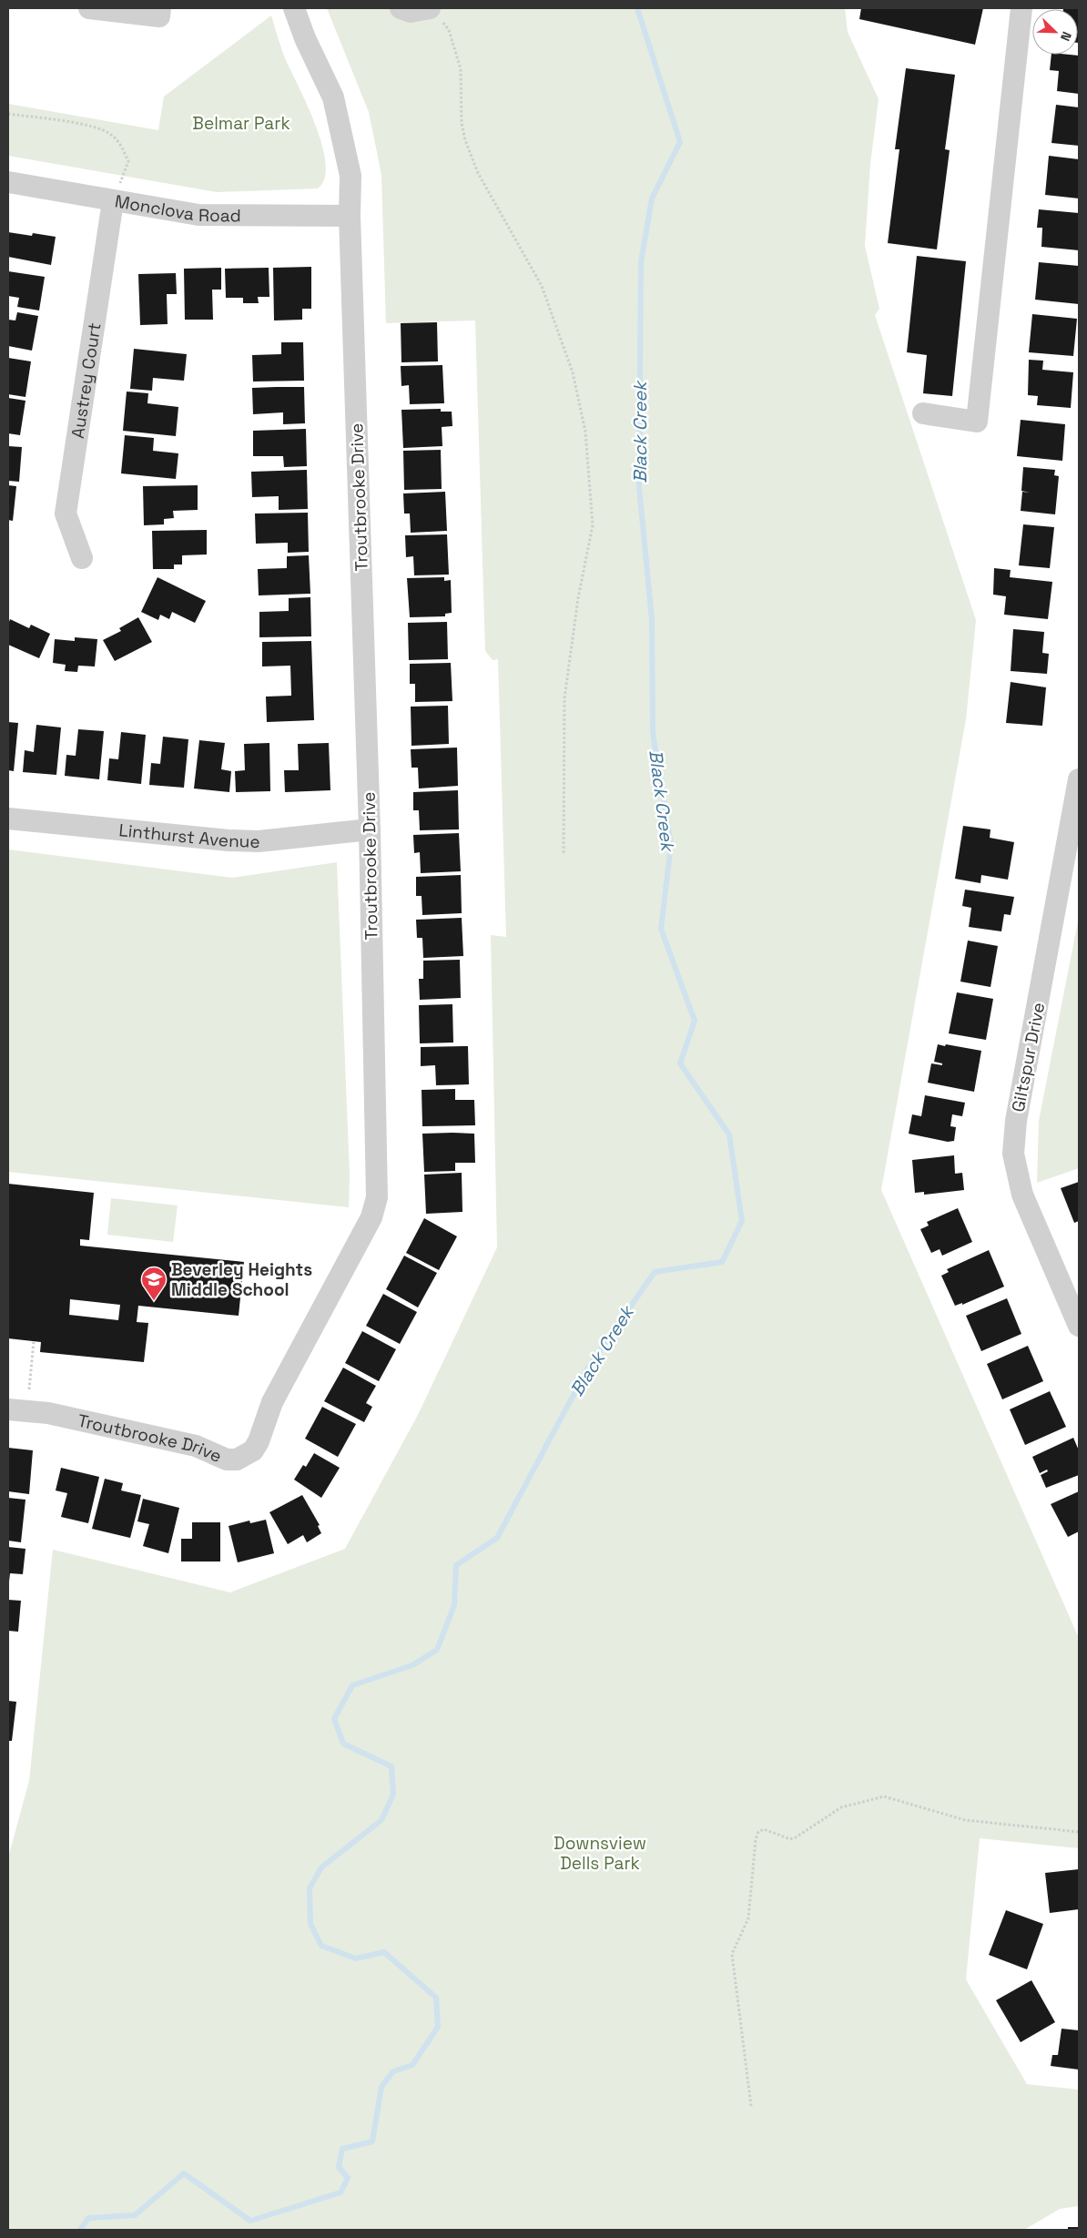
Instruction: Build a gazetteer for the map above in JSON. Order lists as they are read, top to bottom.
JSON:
{
  "streets": {
    "street": [
      "Monclova Road",
      "Austrey Court",
      "Troutbrooke Drive",
      "Linthurst Avenue",
      "Giltspur Drive"
    ]
  },
  "crossings": [
    ["Monclova Road", "Austrey Court"],
    ["Monclova Road", "Troutbrooke Drive"],
    ["Troutbrooke Drive", "Linthurst Avenue"]
  ],
  "water": ["Black Creek"],
  "parks": ["Belmar Park", "Downsview Dells Park"],
  "places": {
    "school or university": ["Beverley Heights Middle School"]
  },
  "north": "bottom right"
}
